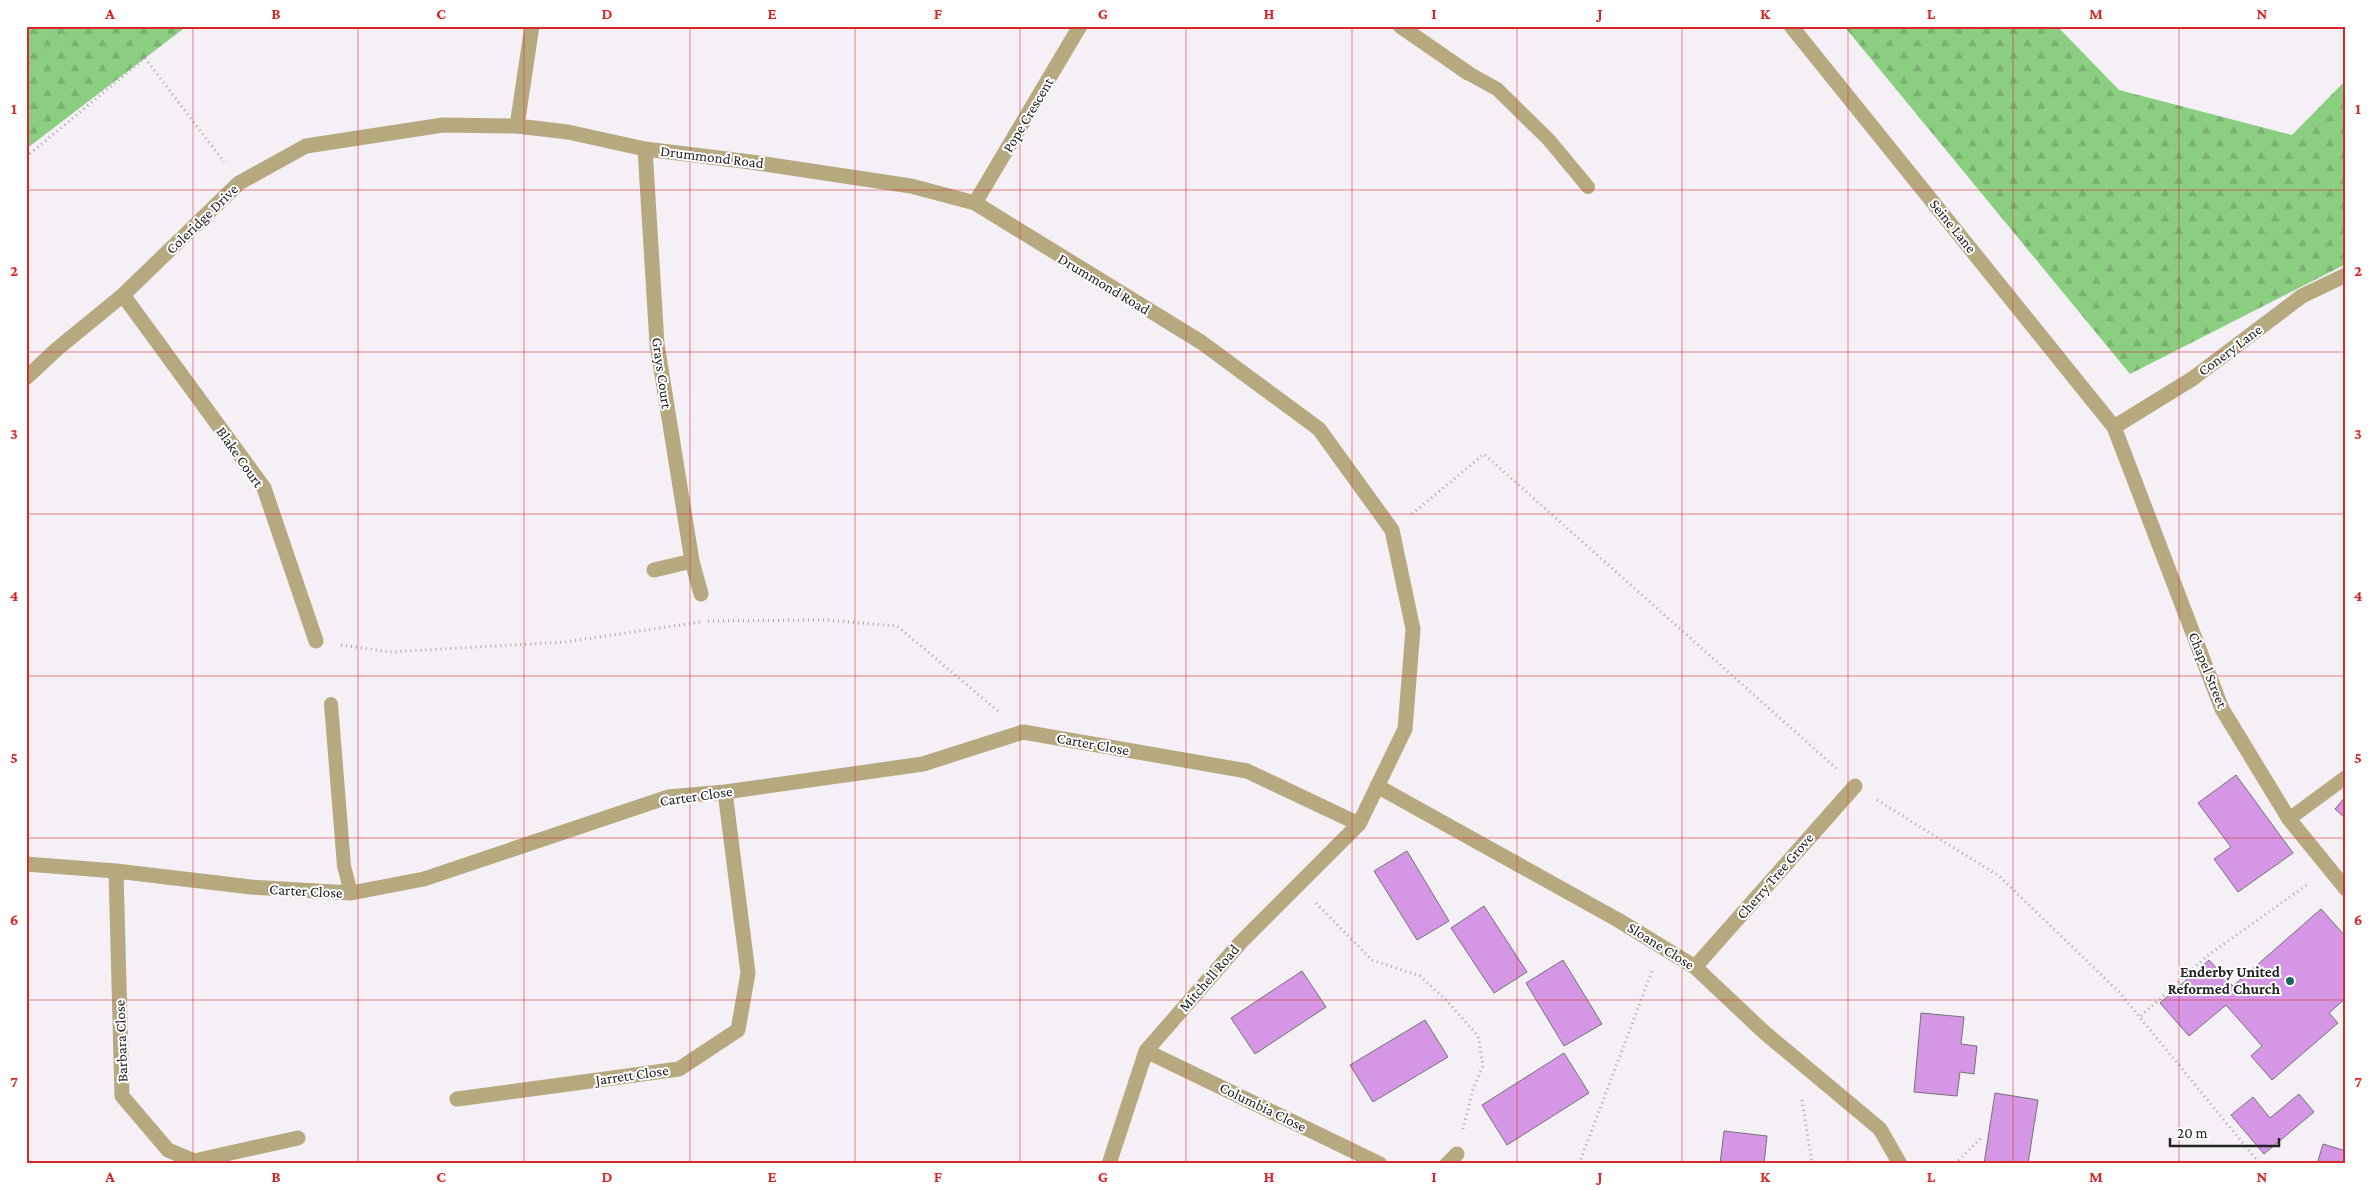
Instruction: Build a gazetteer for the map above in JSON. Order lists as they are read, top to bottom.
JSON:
{
  "streets": {
    "street": [
      "Pope Crescent",
      "Drummond Road",
      "Coleridge Drive",
      "Seine Lane",
      "Conery Lane",
      "Grays Court",
      "Blake Court",
      "Chapel Street",
      "Carter Close",
      "Cherry Tree Grove",
      "Sloane Close",
      "Mitchell Road",
      "Barbara Close",
      "Jarrett Close",
      "Columbia Close"
    ]
  },
  "crossings": [
    ["Pope Crescent", "Drummond Road"],
    ["Drummond Road", "Coleridge Drive"],
    ["Drummond Road", "Grays Court"],
    ["Drummond Road", "Carter Close"],
    ["Drummond Road", "Sloane Close"],
    ["Drummond Road", "Mitchell Road"],
    ["Coleridge Drive", "Blake Court"],
    ["Seine Lane", "Conery Lane"],
    ["Seine Lane", "Chapel Street"],
    ["Conery Lane", "Chapel Street"],
    ["Carter Close", "Mitchell Road"],
    ["Carter Close", "Barbara Close"],
    ["Carter Close", "Jarrett Close"],
    ["Cherry Tree Grove", "Sloane Close"],
    ["Mitchell Road", "Columbia Close"]
  ],
  "places": ["Enderby United Reformed Church"],
  "scale_bar": "20 m",
  "grid": {
    "columns": [
      "A",
      "B",
      "C",
      "D",
      "E",
      "F",
      "G",
      "H",
      "I",
      "J",
      "K",
      "L",
      "M",
      "N"
    ],
    "rows": [
      "1",
      "2",
      "3",
      "4",
      "5",
      "6",
      "7"
    ]
  }
}
